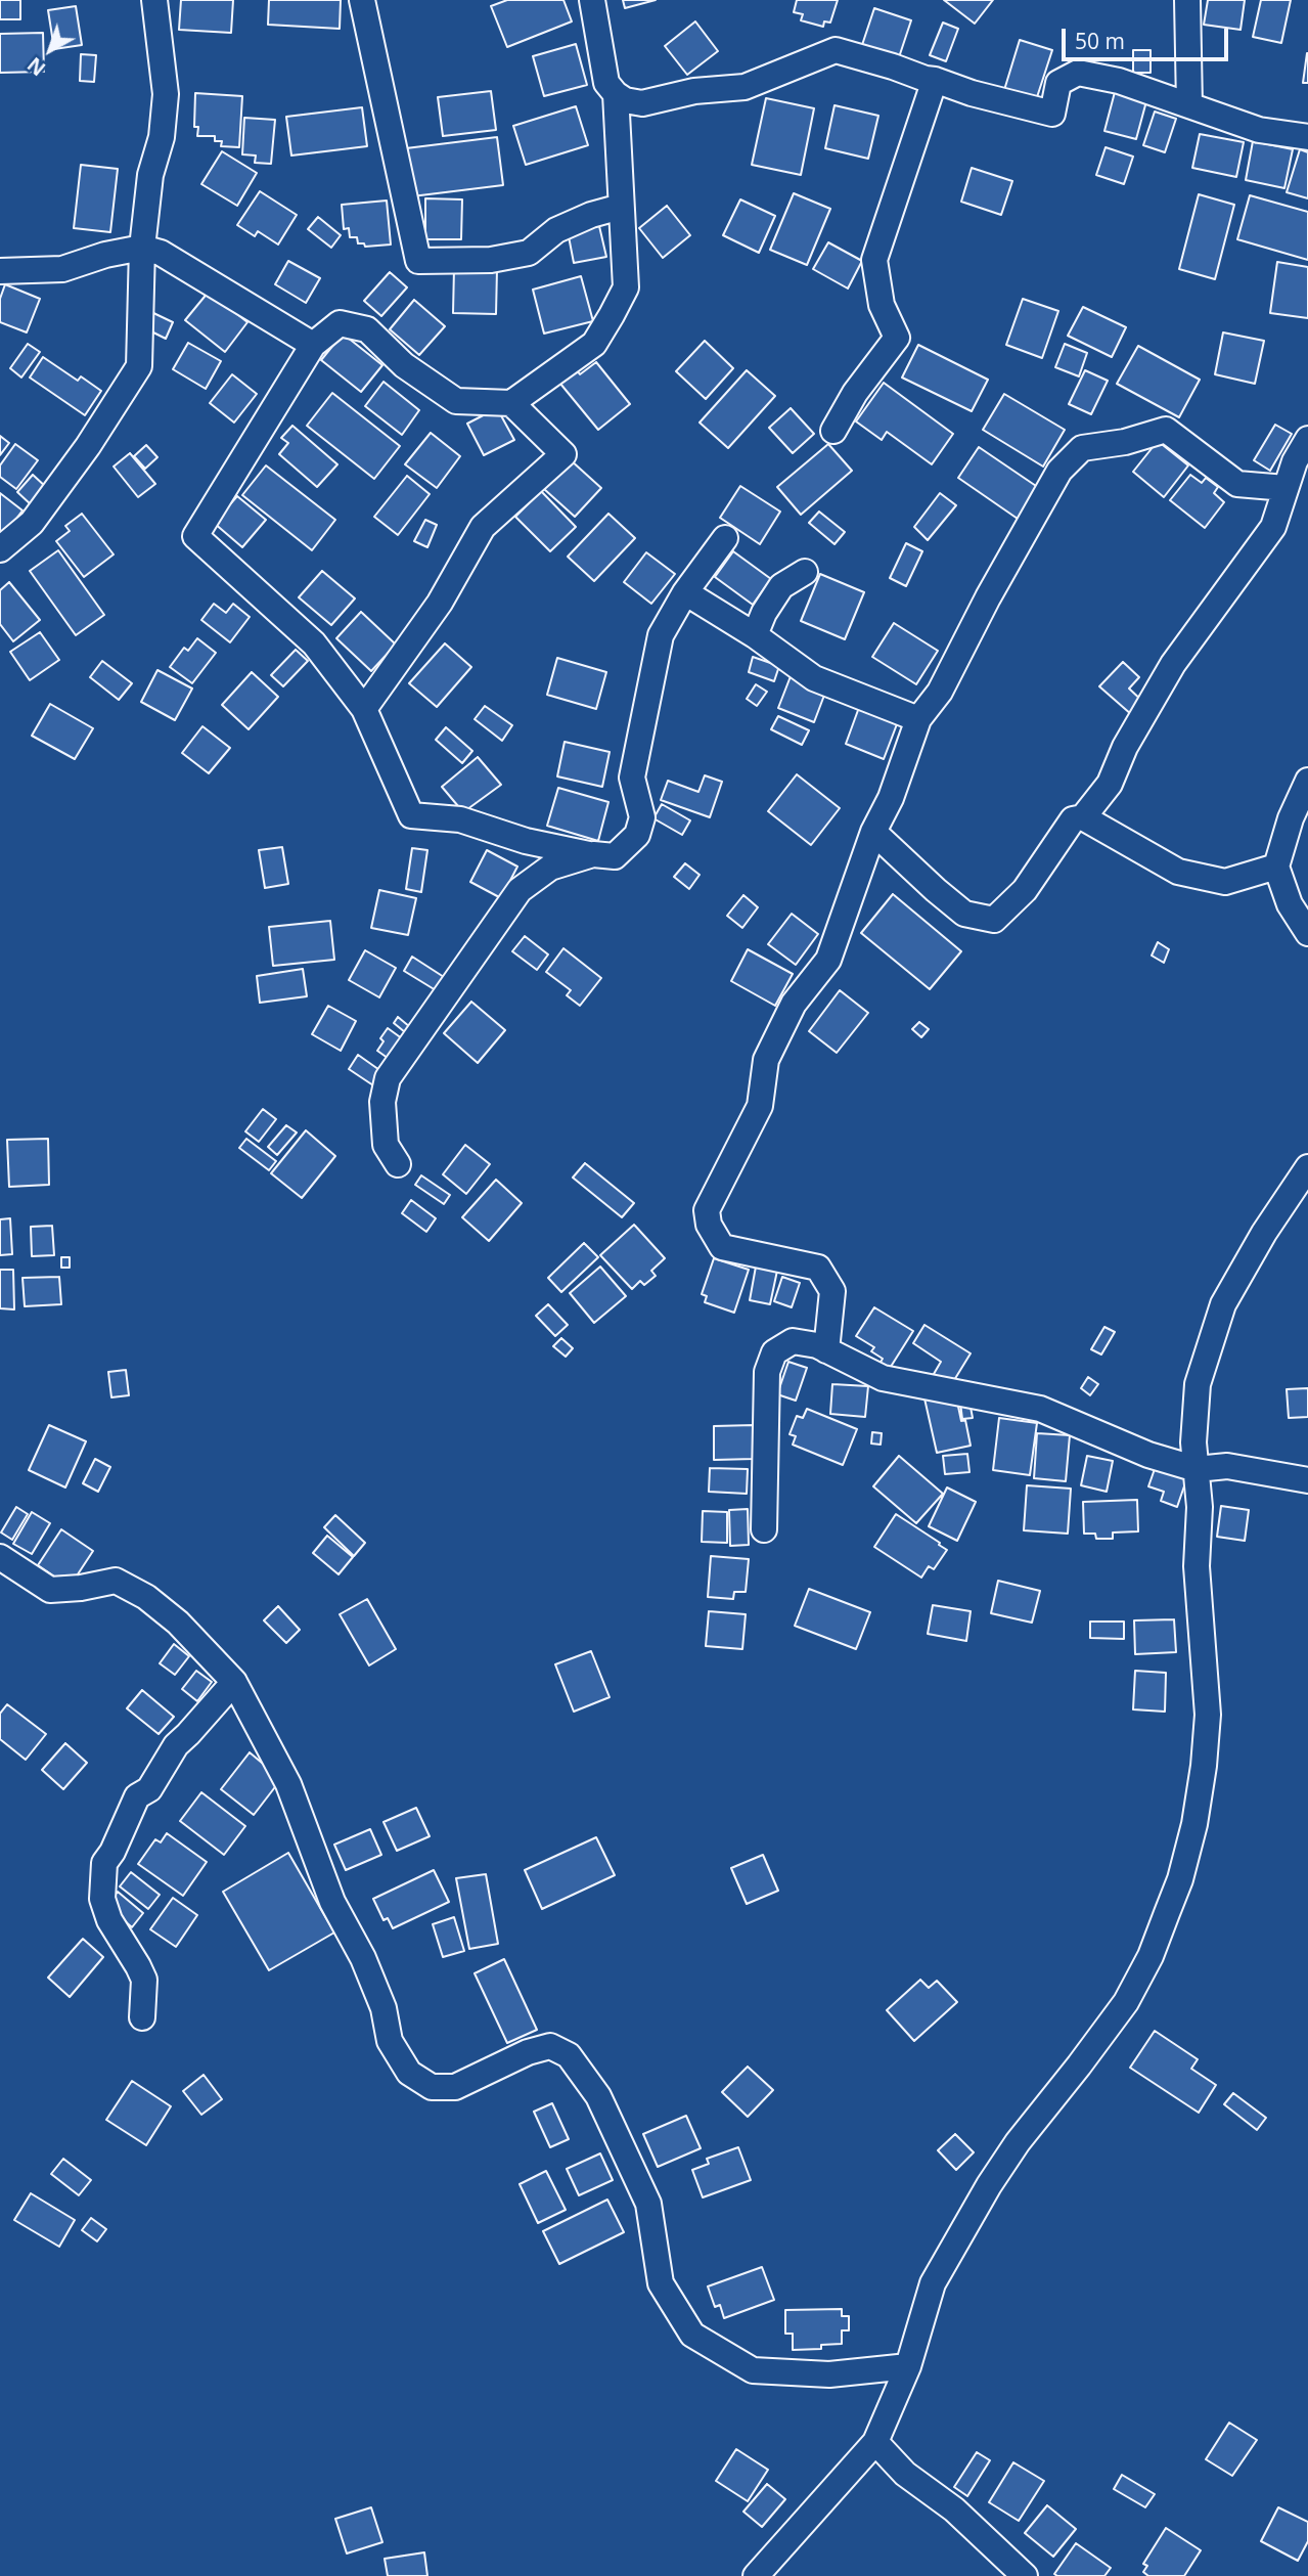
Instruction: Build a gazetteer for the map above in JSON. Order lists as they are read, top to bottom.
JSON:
{
  "scale_bar": "50 m",
  "north": "bottom left"
}
